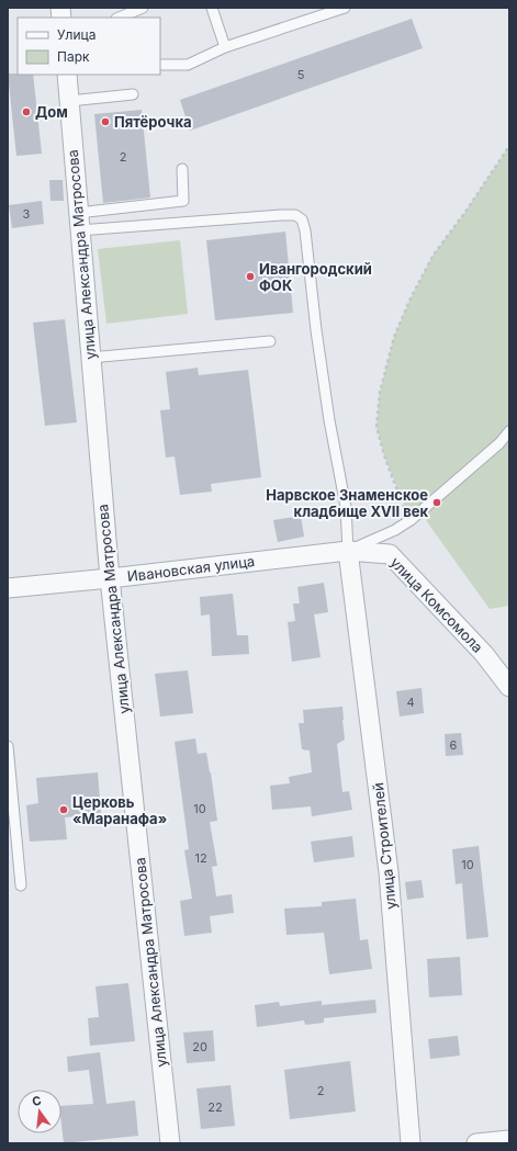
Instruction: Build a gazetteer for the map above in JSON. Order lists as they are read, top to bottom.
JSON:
{
  "streets": {
    "street": [
      "улица Александра Матросова",
      "Ивановская улица",
      "улица Комсомола",
      "улица Строителей"
    ]
  },
  "crossings": [
    ["улица Александра Матросова", "Ивановская улица"],
    ["Ивановская улица", "улица Комсомола"],
    ["Ивановская улица", "улица Строителей"],
    ["улица Комсомола", "улица Строителей"]
  ],
  "places": [
    "Дом",
    "Пятёрочка",
    "Ивангородский ФОК",
    "Нарвское Знаменское кладбище XVII век",
    "Церковь «Маранафа»"
  ],
  "house_numbers": [
    "5",
    "2",
    "3",
    "4",
    "6",
    "10",
    "12",
    "10",
    "20",
    "2",
    "22"
  ],
  "legend": ["Улица", "Парк"],
  "north": "top"
}
